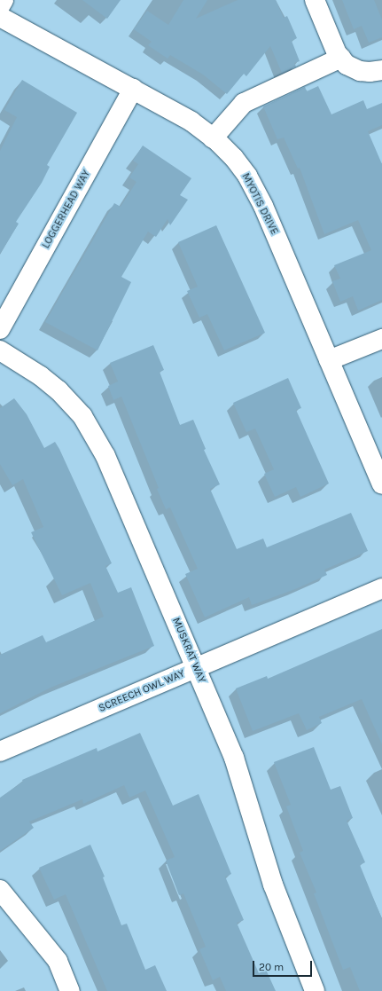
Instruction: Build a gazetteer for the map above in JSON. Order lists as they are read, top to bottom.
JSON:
{
  "streets": {
    "street": [
      "MYOTIS DRIVE",
      "LOGGERHEAD WAY",
      "MUSKRAT WAY",
      "SCREECH OWL WAY"
    ]
  },
  "crossings": [
    ["MYOTIS DRIVE", "LOGGERHEAD WAY"],
    ["MUSKRAT WAY", "SCREECH OWL WAY"]
  ],
  "scale_bar": "20 m"
}
